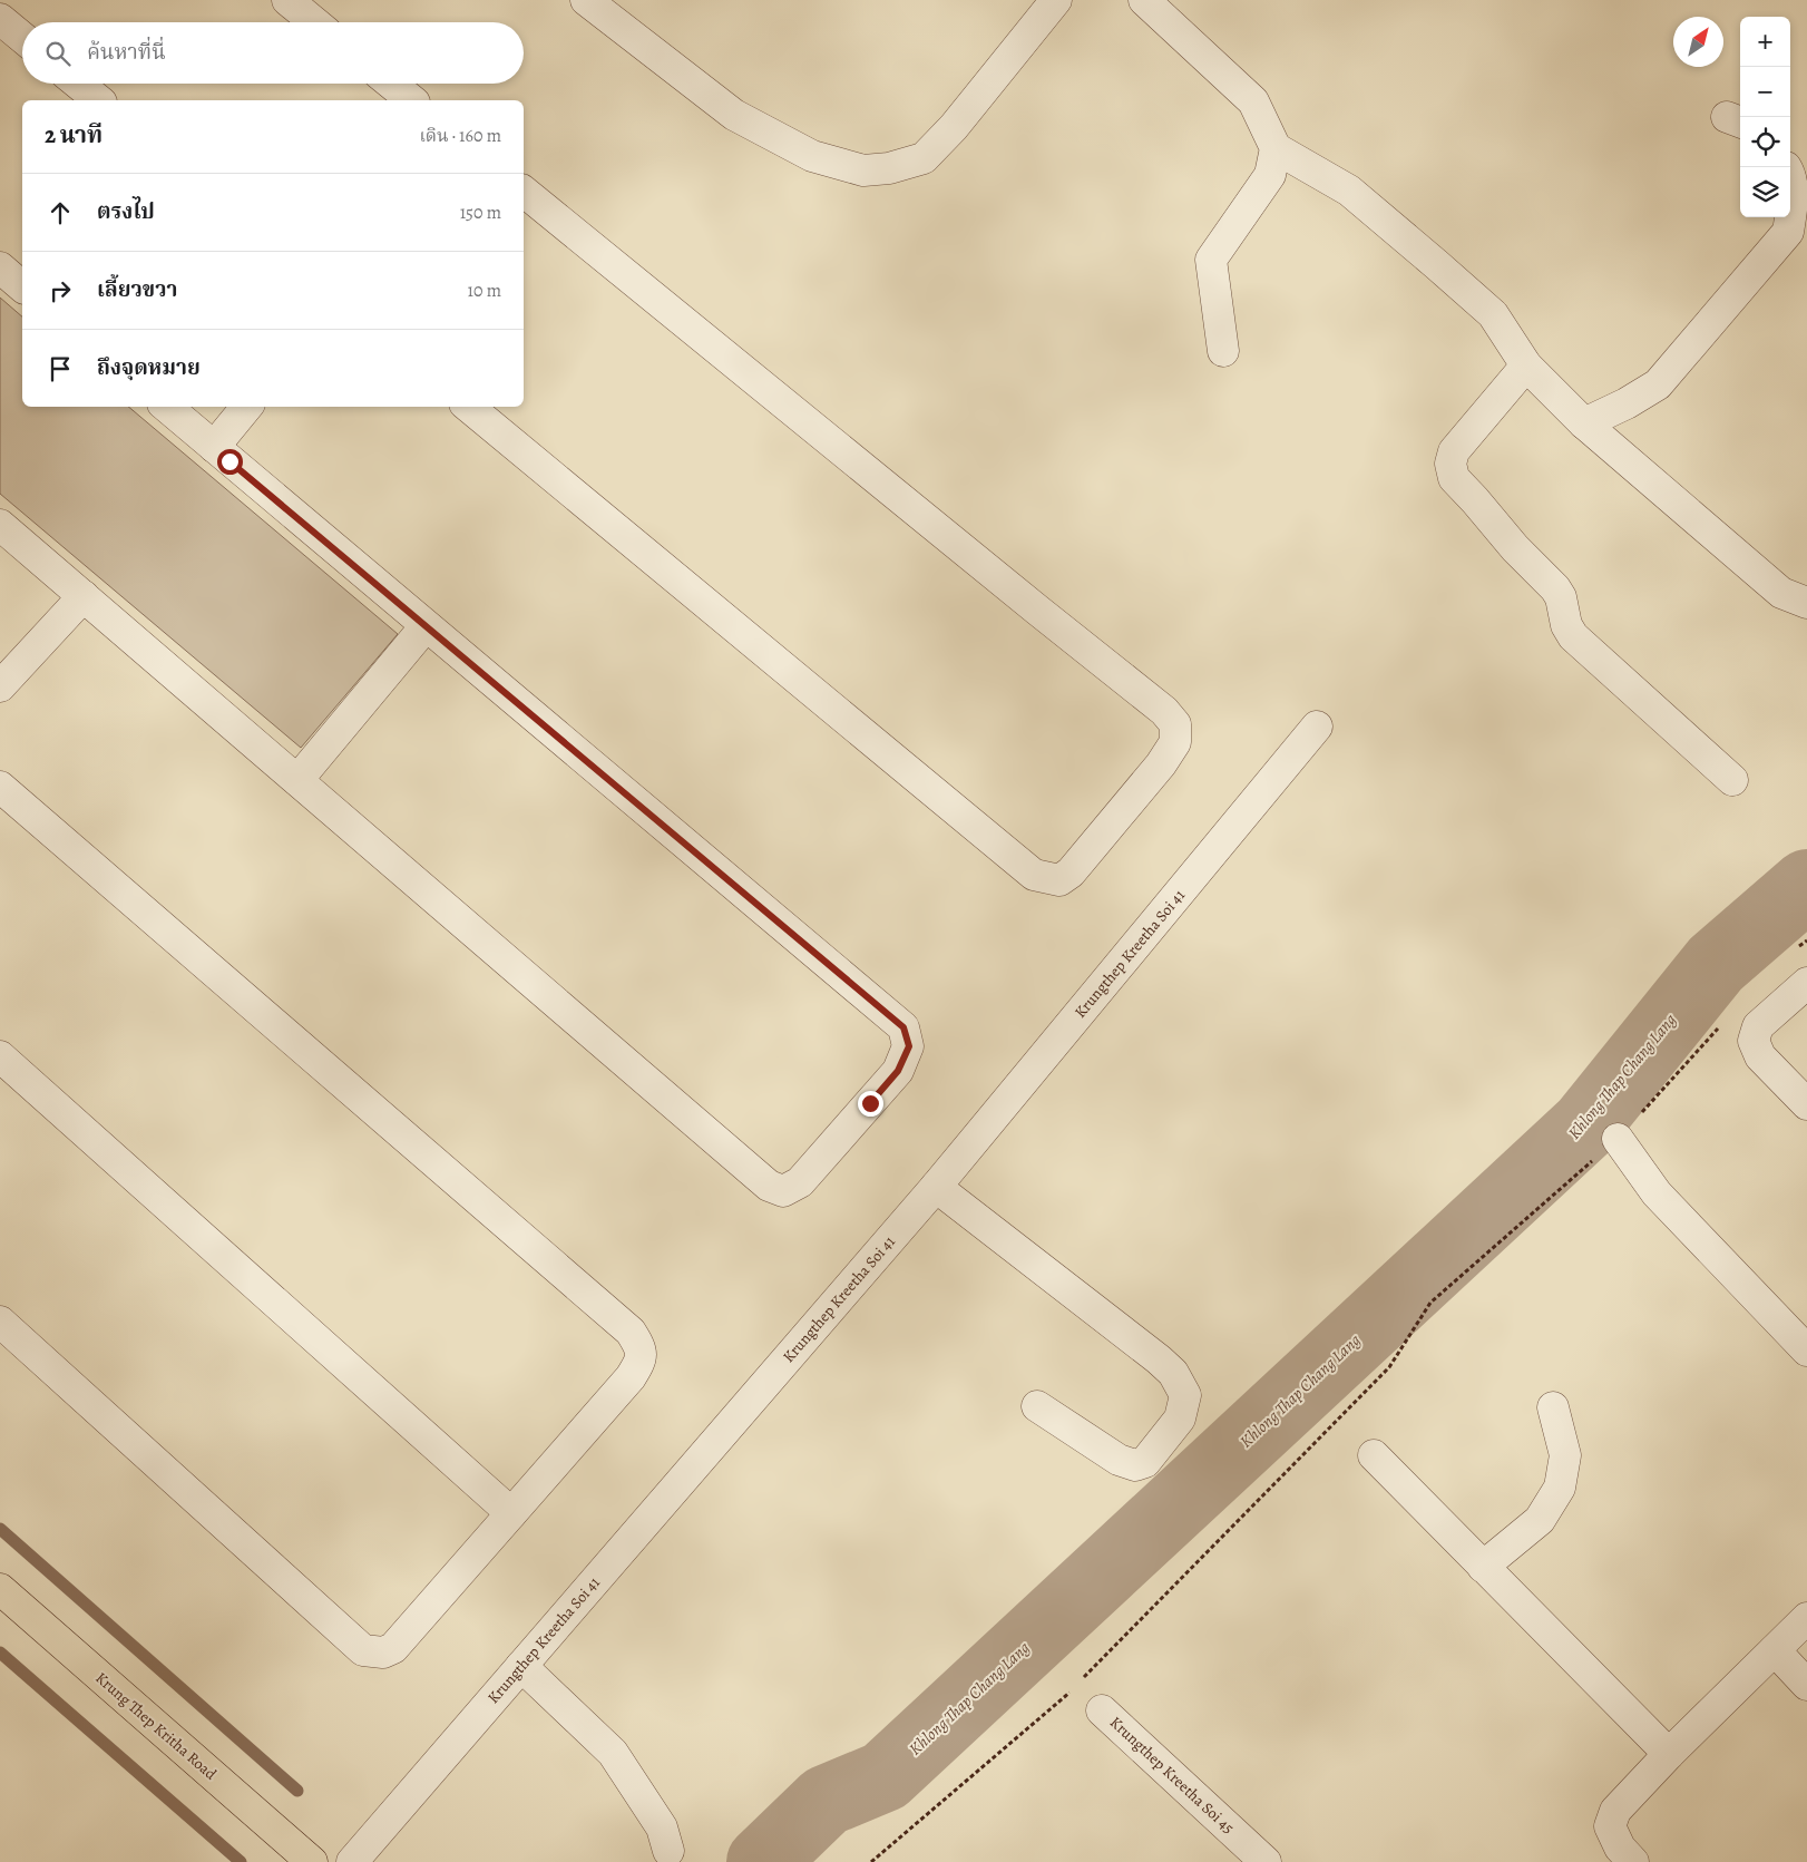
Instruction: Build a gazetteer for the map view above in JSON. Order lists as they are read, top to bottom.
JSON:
{
  "streets": {
    "main road": ["Krung Thep Kritha Road"],
    "street": ["Krungthep Kreetha Soi 41", "Krungthep Kreetha Soi 45"]
  },
  "water": ["Khlong Thap Chang Lang"],
  "north": "top right",
  "page": {
    "map_buttons": ["+", "−"],
    "search": "ค้นหาที่นี่",
    "heading": ["2 นาที", "เดิน · 160 m"],
    "list": [
      ["ตรงไป", "150 m"],
      ["เลี้ยวขวา", "10 m"],
      "ถึงจุดหมาย"
    ]
  }
}
